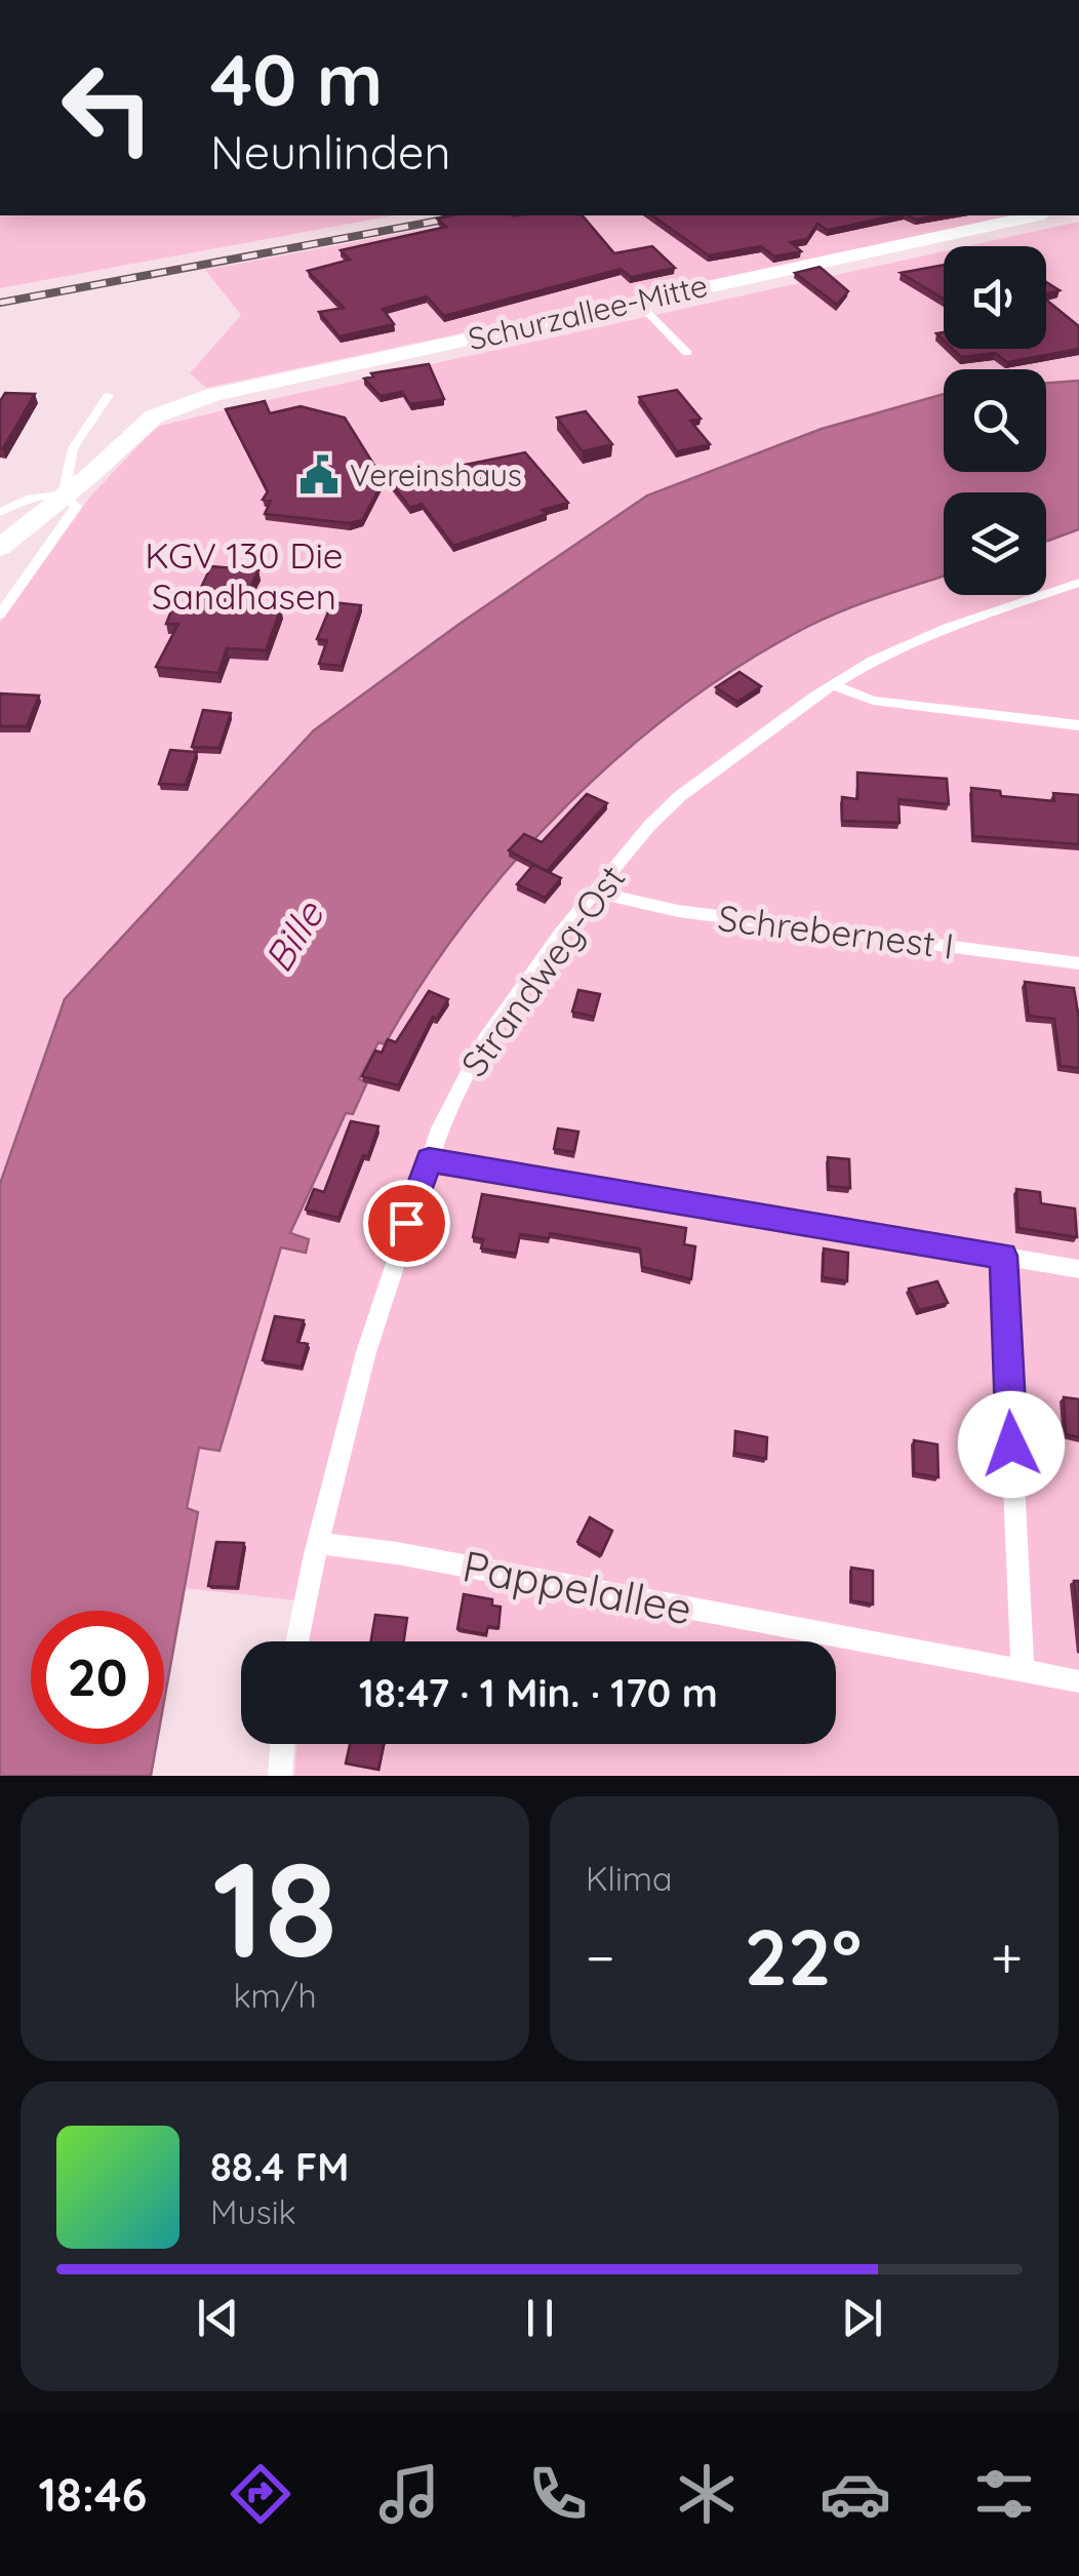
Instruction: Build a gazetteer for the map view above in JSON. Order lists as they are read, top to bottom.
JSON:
{
  "streets": {
    "street": ["Schurzallee-Mitte"],
    "lane": ["Schrebernest I", "Strandweg-Ost", "Pappelallee"]
  },
  "crossings": [
    ["Schrebernest I", "Strandweg-Ost"],
    ["Strandweg-Ost", "Pappelallee"]
  ],
  "water": ["Bille"],
  "parks": ["KGV 130 Die Sandhasen"],
  "places": {
    "public building": ["Vereinshaus"]
  },
  "page": {
    "turn": ["40 m", "Neunlinden"],
    "limit": "20",
    "trip": "18:47 · 1 Min. · 170 m",
    "tile": [
      ["18", "km/h"],
      "Klima"
    ],
    "heat": ["−", "22°", "+"],
    "song": ["88.4 FM", "Musik"],
    "tabs": "18:46"
  }
}
